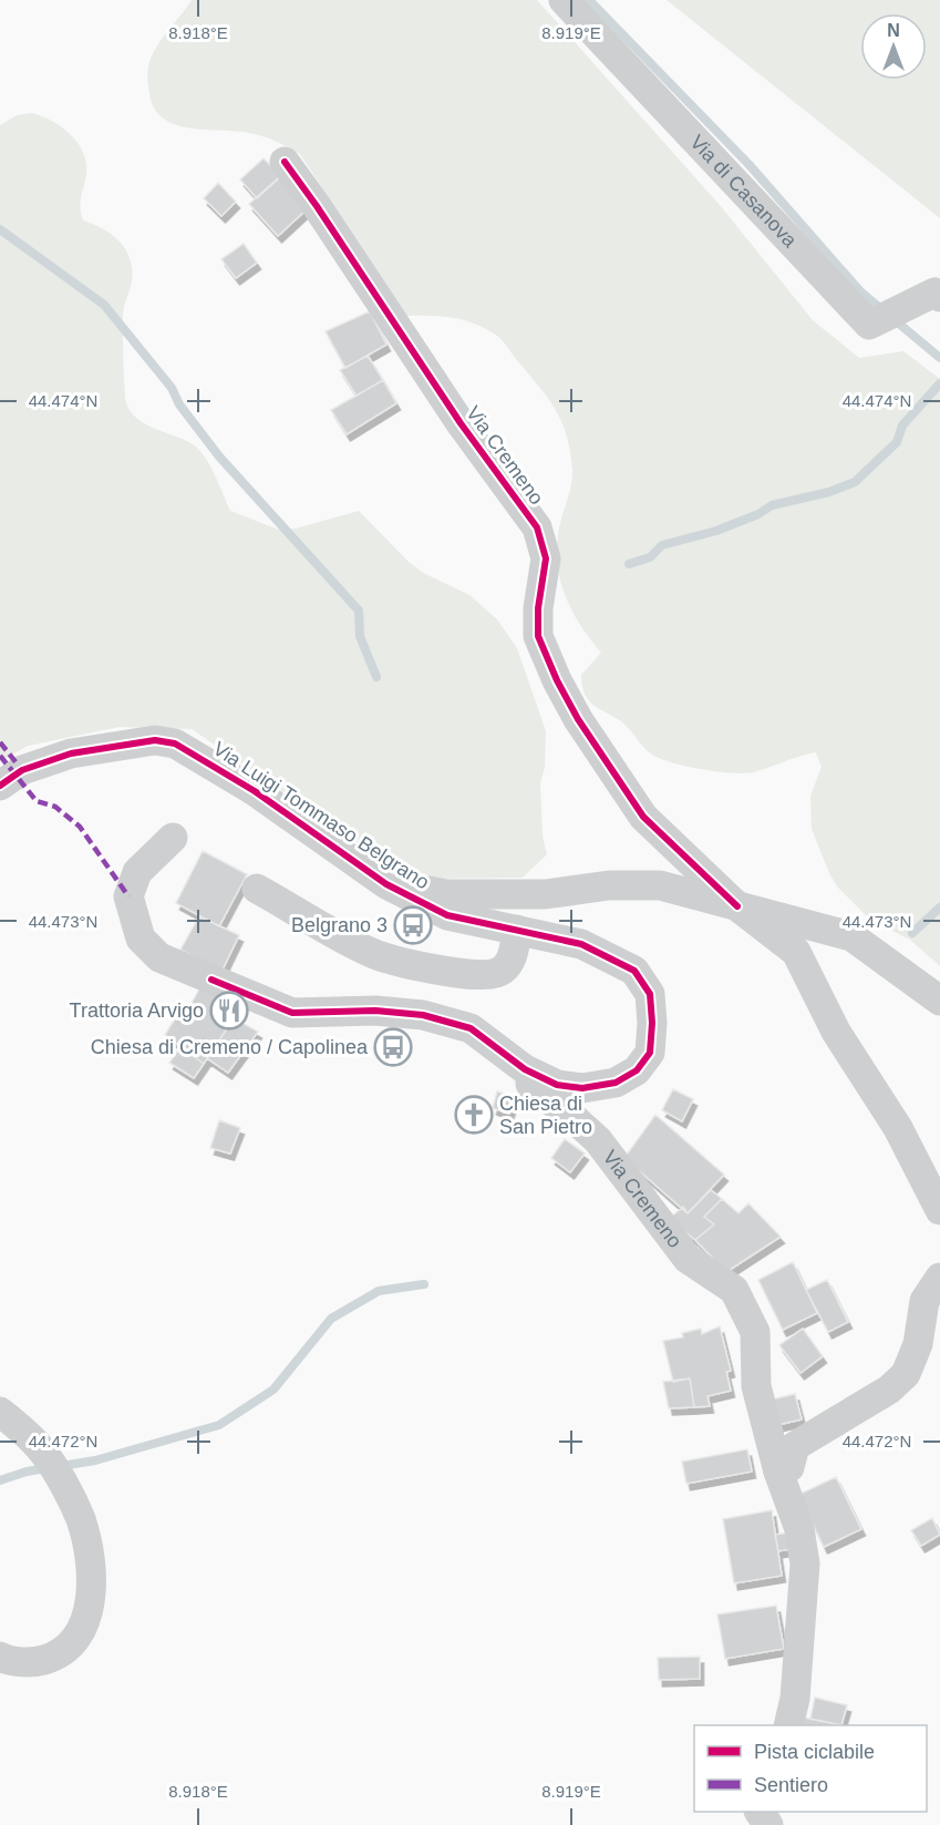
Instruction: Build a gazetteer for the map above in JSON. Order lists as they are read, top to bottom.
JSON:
{
  "streets": {
    "street": ["Via di Casanova", "Via Cremeno", "Via Luigi Tommaso Belgrano"]
  },
  "crossings": [
    ["Via Cremeno", "Via Luigi Tommaso Belgrano"]
  ],
  "places": {
    "bus stop": ["Belgrano 3", "Chiesa di Cremeno / Capolinea"],
    "restaurant": ["Trattoria Arvigo"],
    "church": ["Chiesa di San Pietro"]
  },
  "legend": ["Pista ciclabile", "Sentiero"],
  "north": "top",
  "coordinates": [
    "8.918°E",
    "8.919°E",
    "44.474°N",
    "44.473°N",
    "44.472°N"
  ]
}
